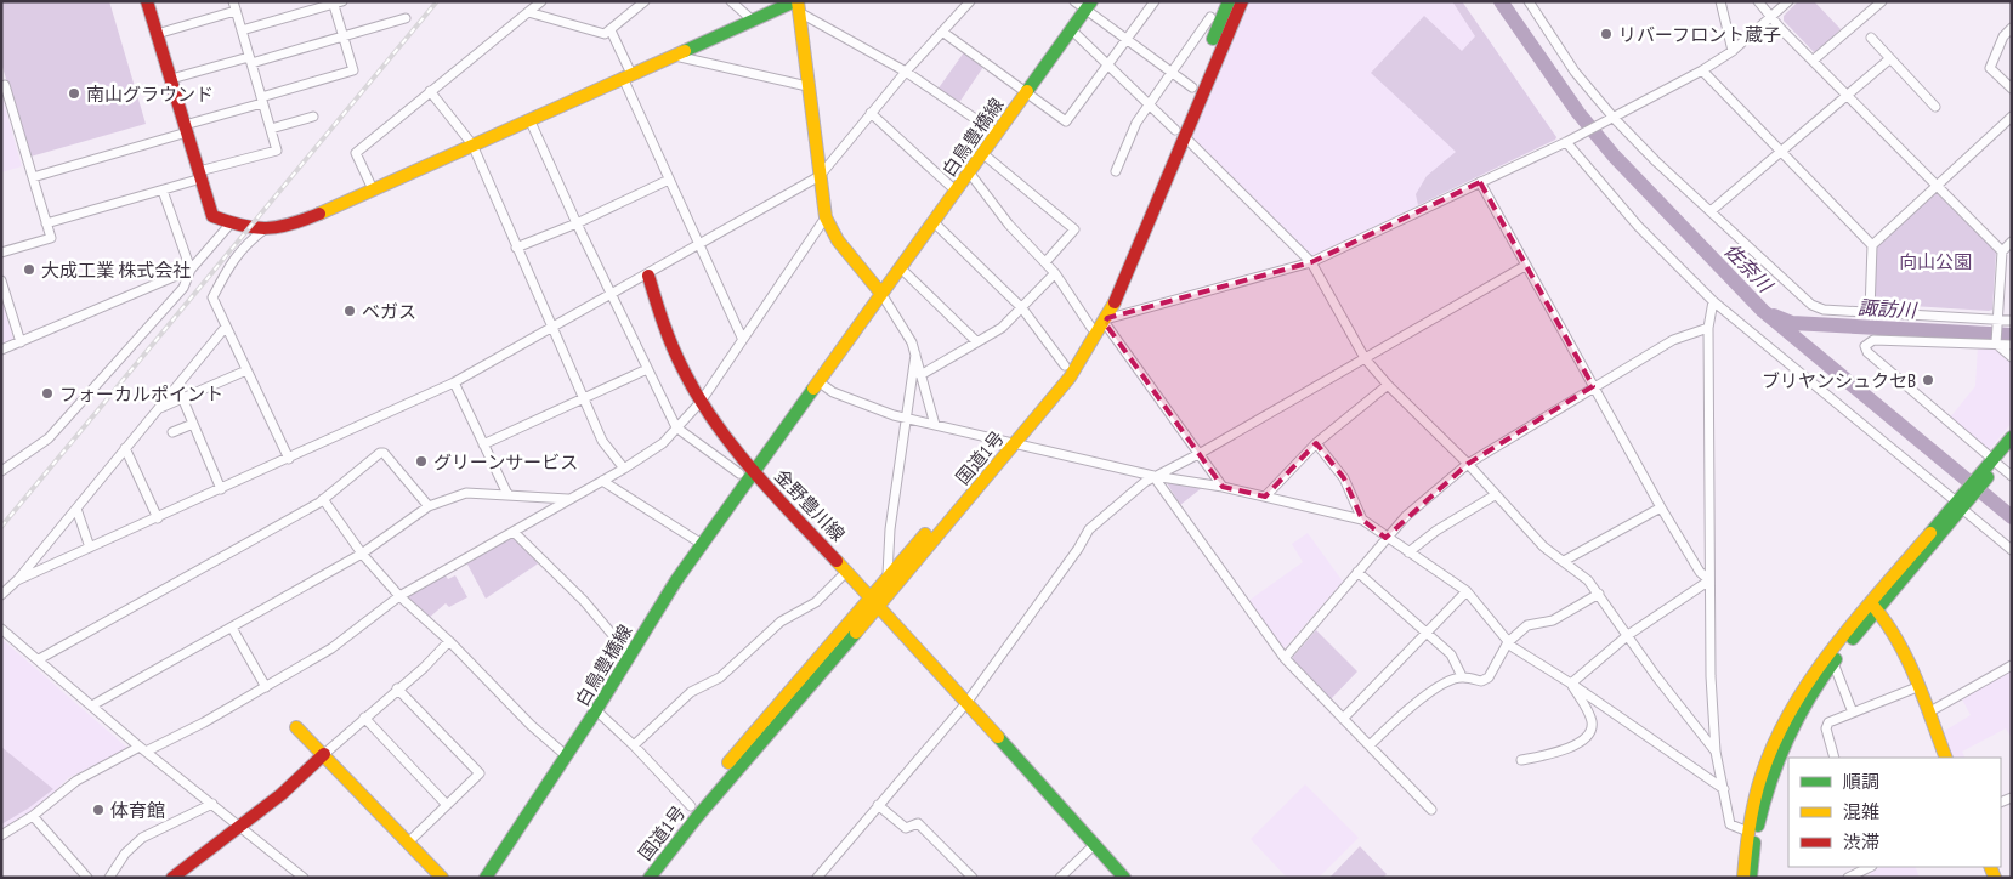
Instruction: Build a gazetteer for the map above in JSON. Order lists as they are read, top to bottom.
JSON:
{
  "streets": {
    "main road": ["白鳥豊橋線", "国道1号", "金野豊川線"]
  },
  "crossings": [
    ["白鳥豊橋線", "金野豊川線"],
    ["国道1号", "金野豊川線"]
  ],
  "water": ["佐奈川", "諏訪川"],
  "parks": ["向山公園"],
  "places": [
    "リバーフロント蔵子",
    "南山グラウンド",
    "大成工業 株式会社",
    "ベガス",
    "ブリヤンシュクセB",
    "フォーカルポイント",
    "グリーンサービス",
    "体育館"
  ],
  "legend": ["順調", "混雑", "渋滞"]
}
